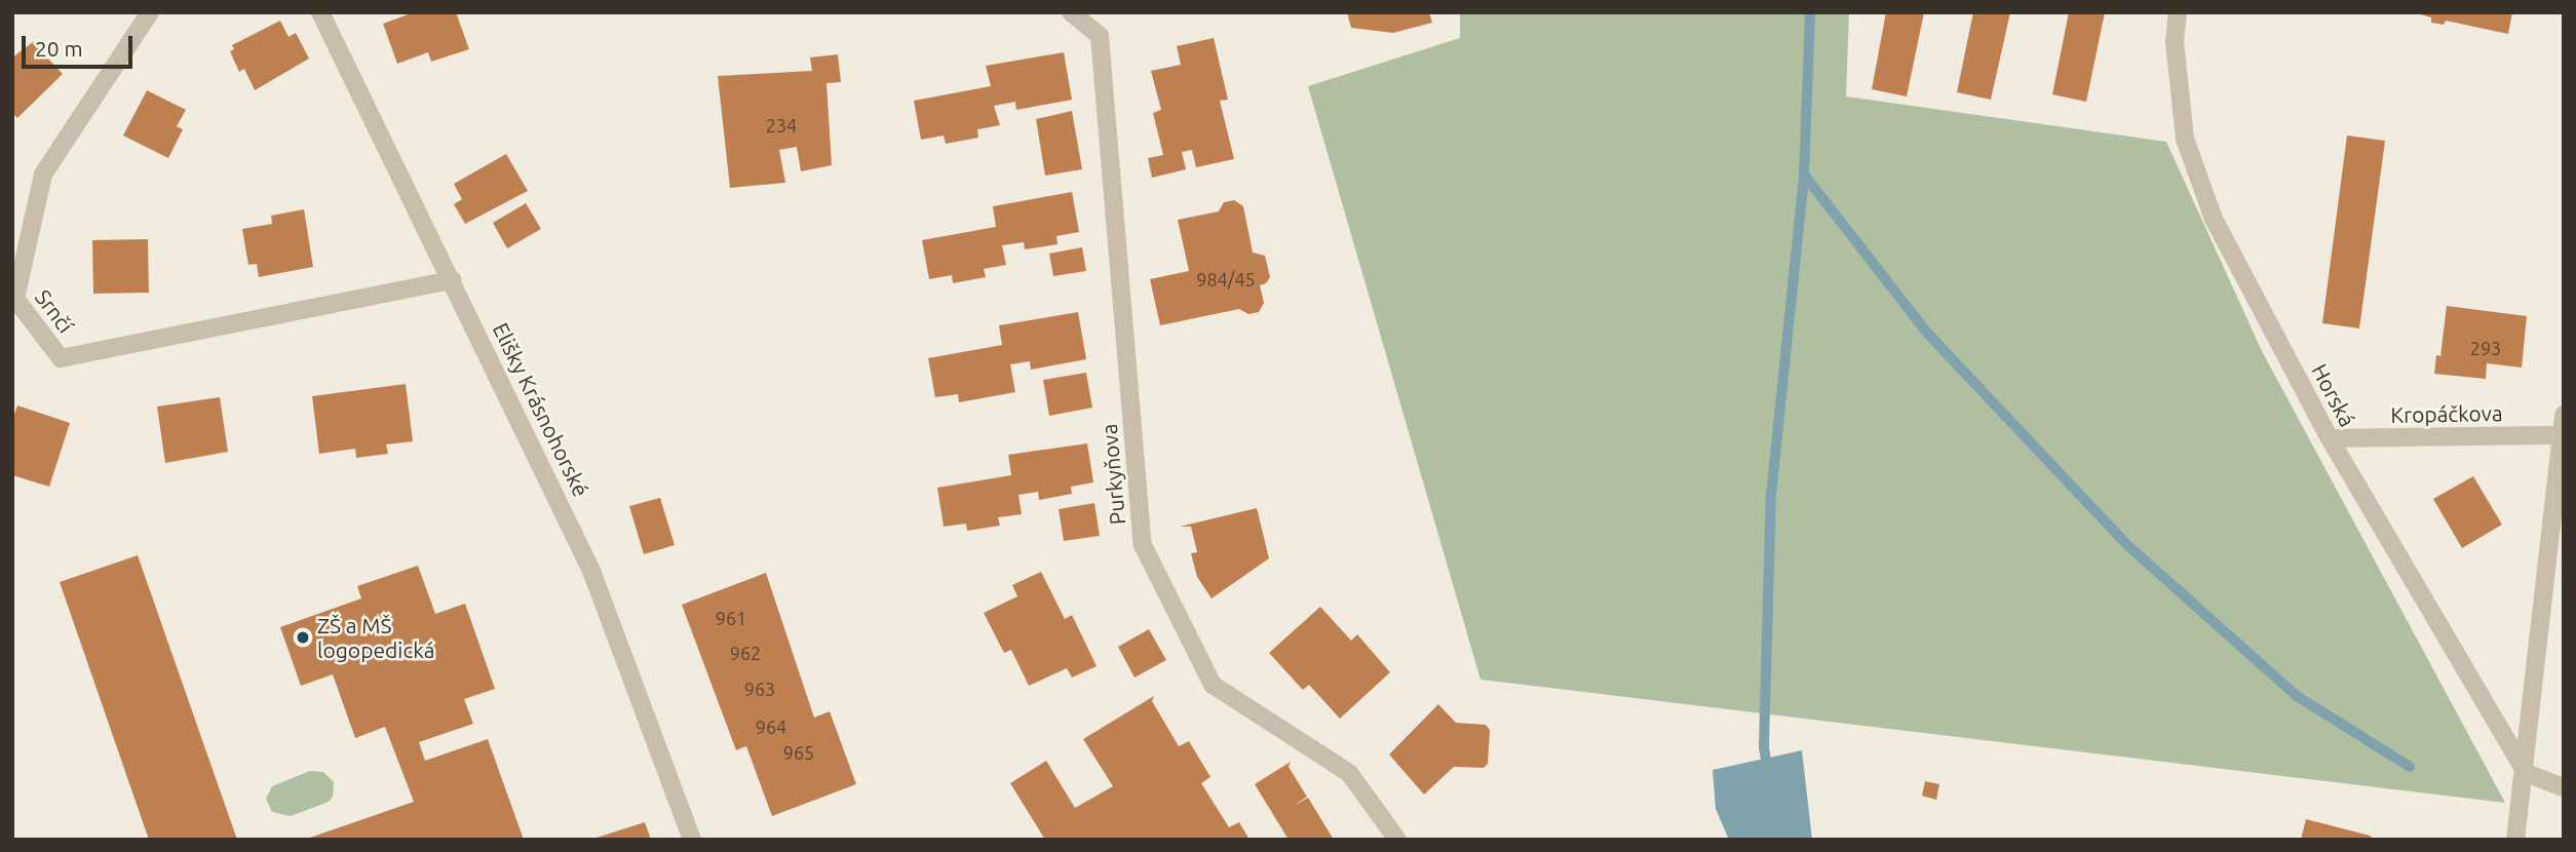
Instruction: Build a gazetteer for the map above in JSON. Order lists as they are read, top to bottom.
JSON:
{
  "streets": {
    "street": [
      "Srnčí",
      "Horská",
      "Elišky Krásnohorské",
      "Kropáčkova",
      "Purkyňova"
    ]
  },
  "crossings": [
    ["Srnčí", "Elišky Krásnohorské"],
    ["Horská", "Kropáčkova"]
  ],
  "places": ["ZŠ a MŠ logopedická"],
  "house_numbers": [
    "234",
    "984/45",
    "293",
    "961",
    "962",
    "963",
    "964",
    "965"
  ],
  "scale_bar": "20 m"
}
